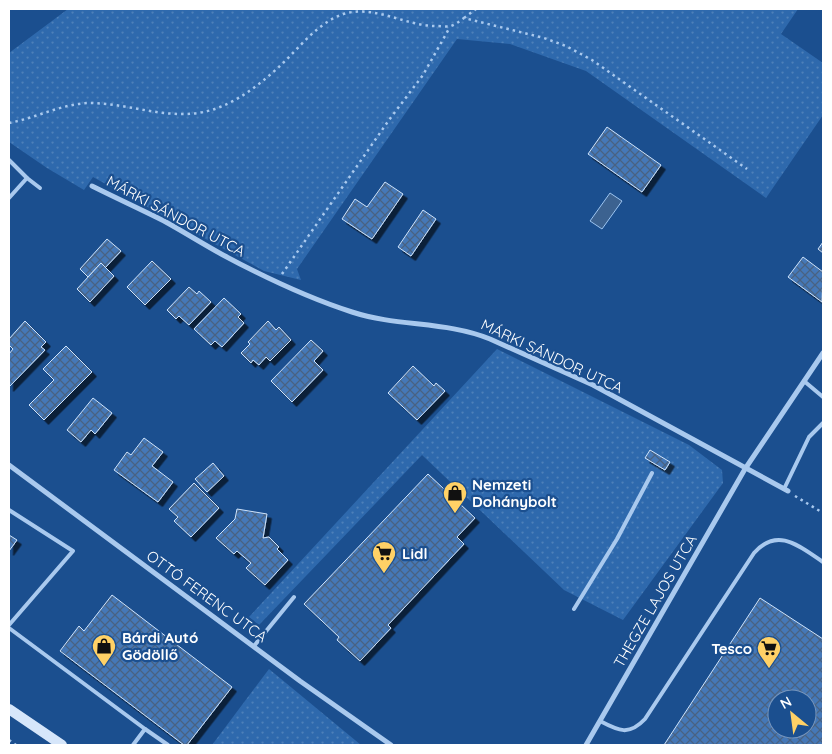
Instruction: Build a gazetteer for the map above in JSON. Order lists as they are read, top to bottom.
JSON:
{
  "streets": {
    "street": ["MÁRKI SÁNDOR UTCA", "OTTÓ FERENC UTCA", "THEGZE LAJOS UTCA"]
  },
  "crossings": [
    ["MÁRKI SÁNDOR UTCA", "THEGZE LAJOS UTCA"]
  ],
  "places": {
    "shop": ["Nemzeti Dohánybolt", "Bárdi Autó Gödöllő"],
    "supermarket": ["Lidl", "Tesco"]
  },
  "north": "top left"
}
